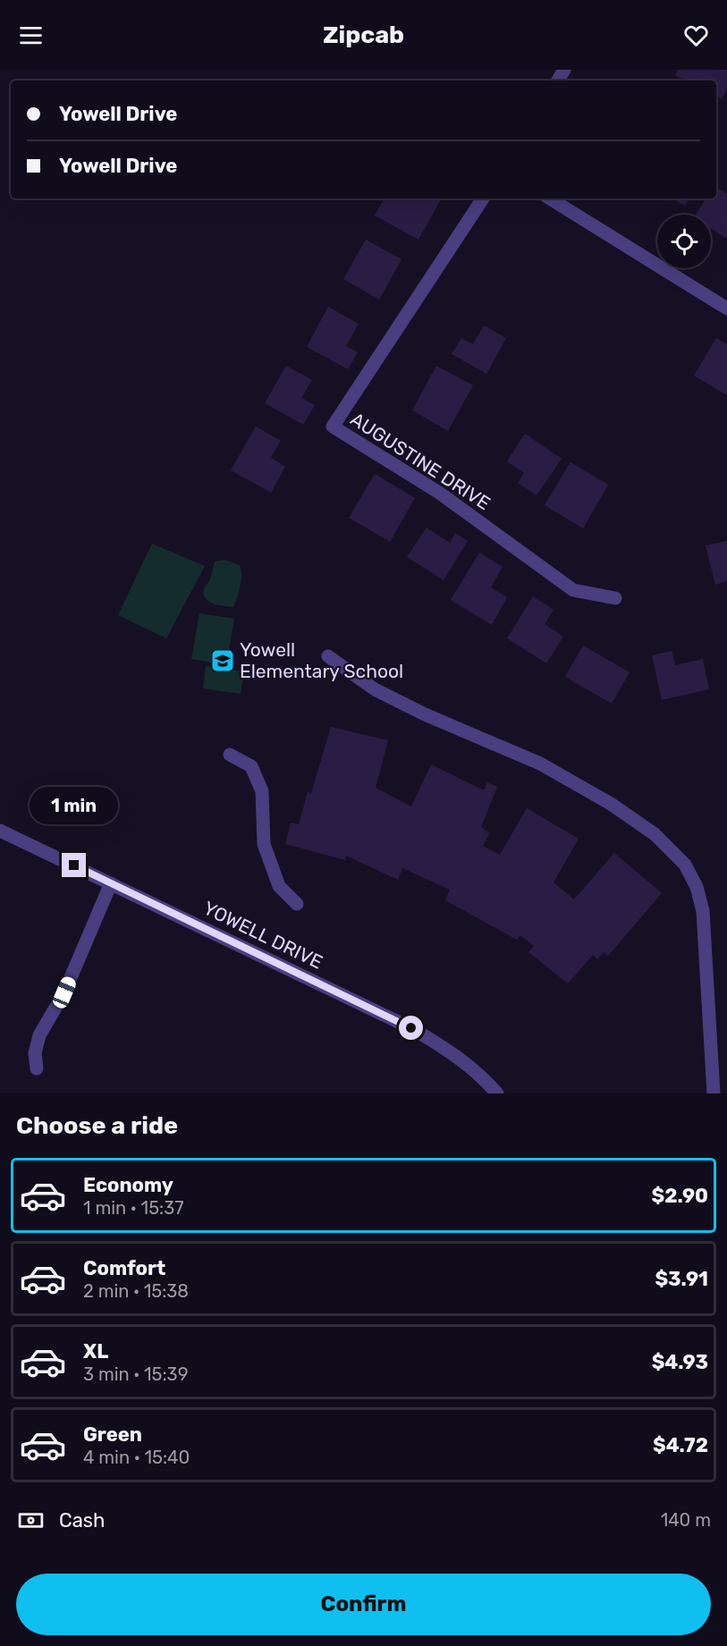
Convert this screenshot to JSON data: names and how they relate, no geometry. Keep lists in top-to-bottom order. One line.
{"streets":{"street":["AUGUSTINE DRIVE","YOWELL DRIVE"]},"places":{"school or university":["Yowell Elementary School"]},"page":{"header":"Zipcab","banner":["Yowell Drive","Yowell Drive"],"bubble":"1 min","heading":"Choose a ride","list":[{"name":"Economy","note":"1 min · 15:37","value":"$2.90"},{"name":"Comfort","note":"2 min · 15:38","value":"$3.91"},{"name":"XL","note":"3 min · 15:39","value":"$4.93"},{"name":"Green","note":"4 min · 15:40","value":"$4.72"}],"pay":["Cash","140 m"],"buttons":"Confirm"}}
